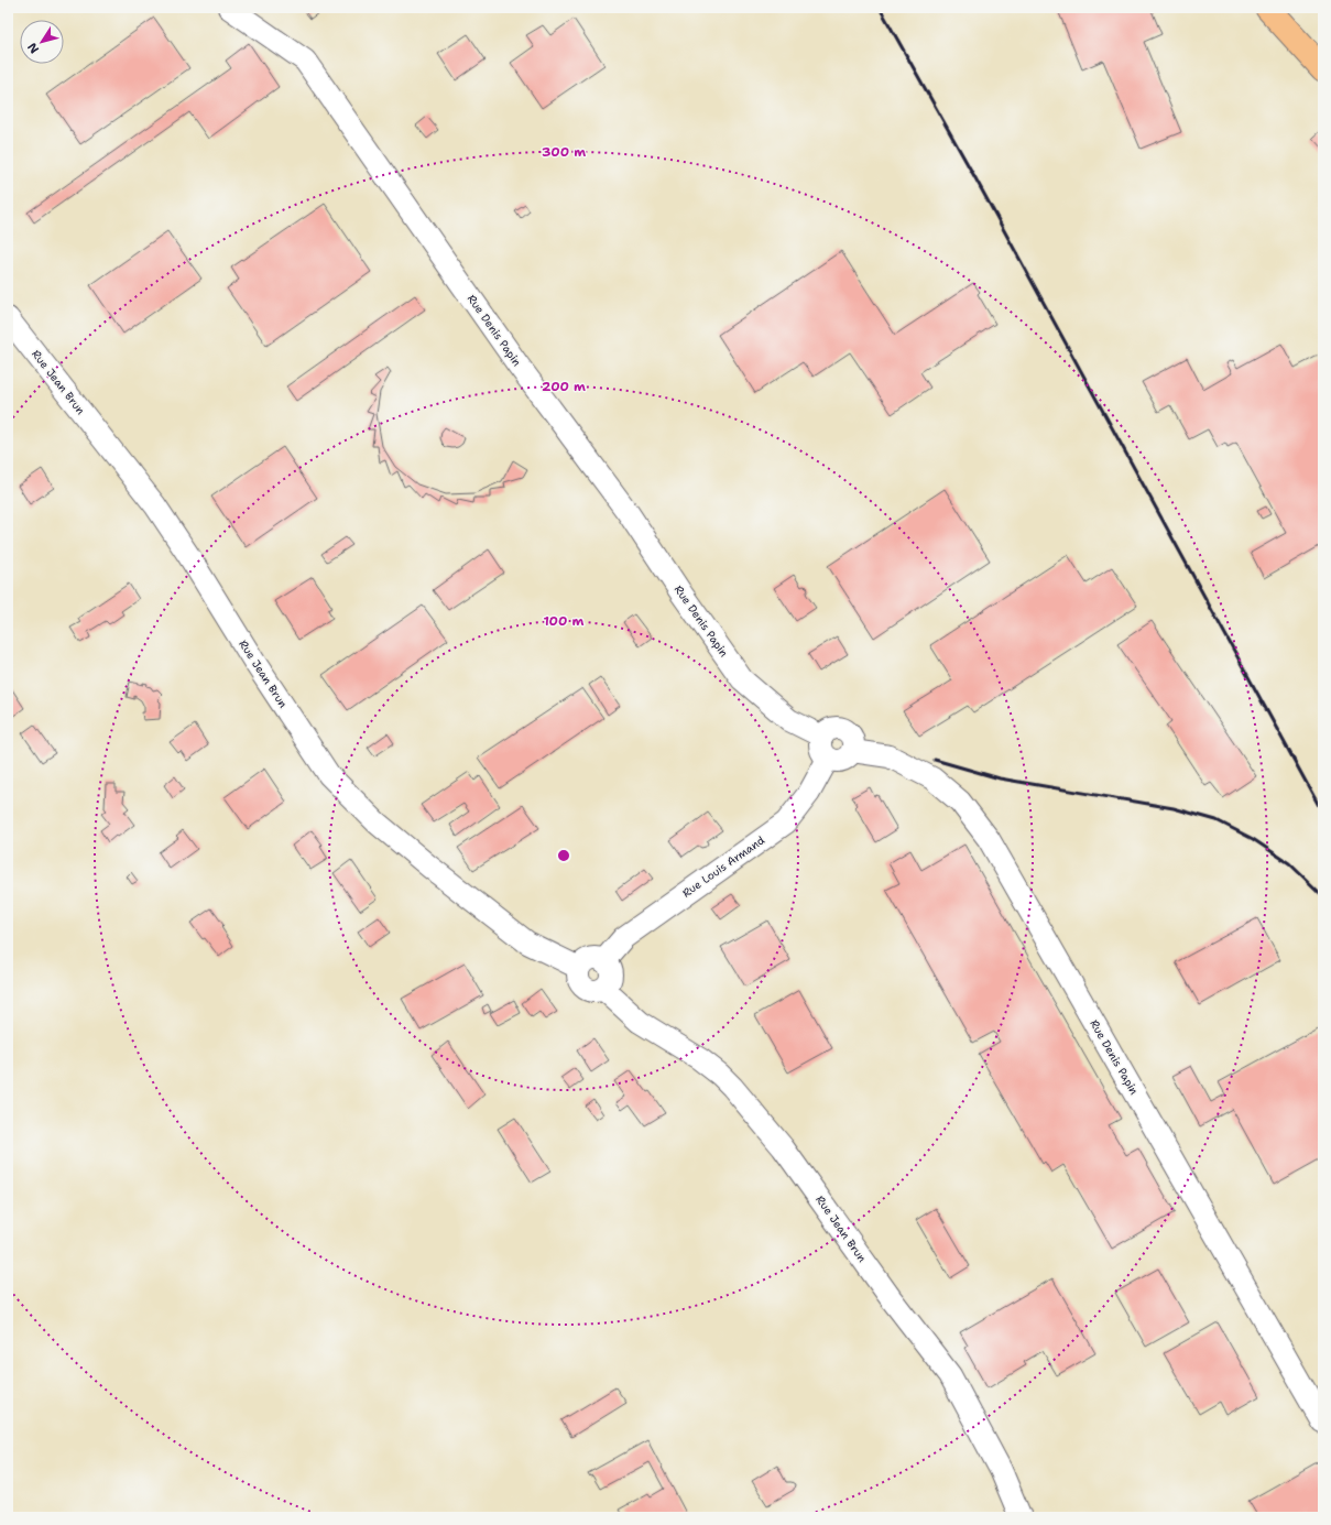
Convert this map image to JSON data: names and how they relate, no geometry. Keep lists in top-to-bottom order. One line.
{"streets":{"street":["Rue Denis Papin","Rue Jean Brun","Rue Louis Armand"]},"crossings":[["Rue Denis Papin","Rue Louis Armand"],["Rue Jean Brun","Rue Louis Armand"]],"north":"bottom left","rings":["300 m","200 m","100 m"]}
